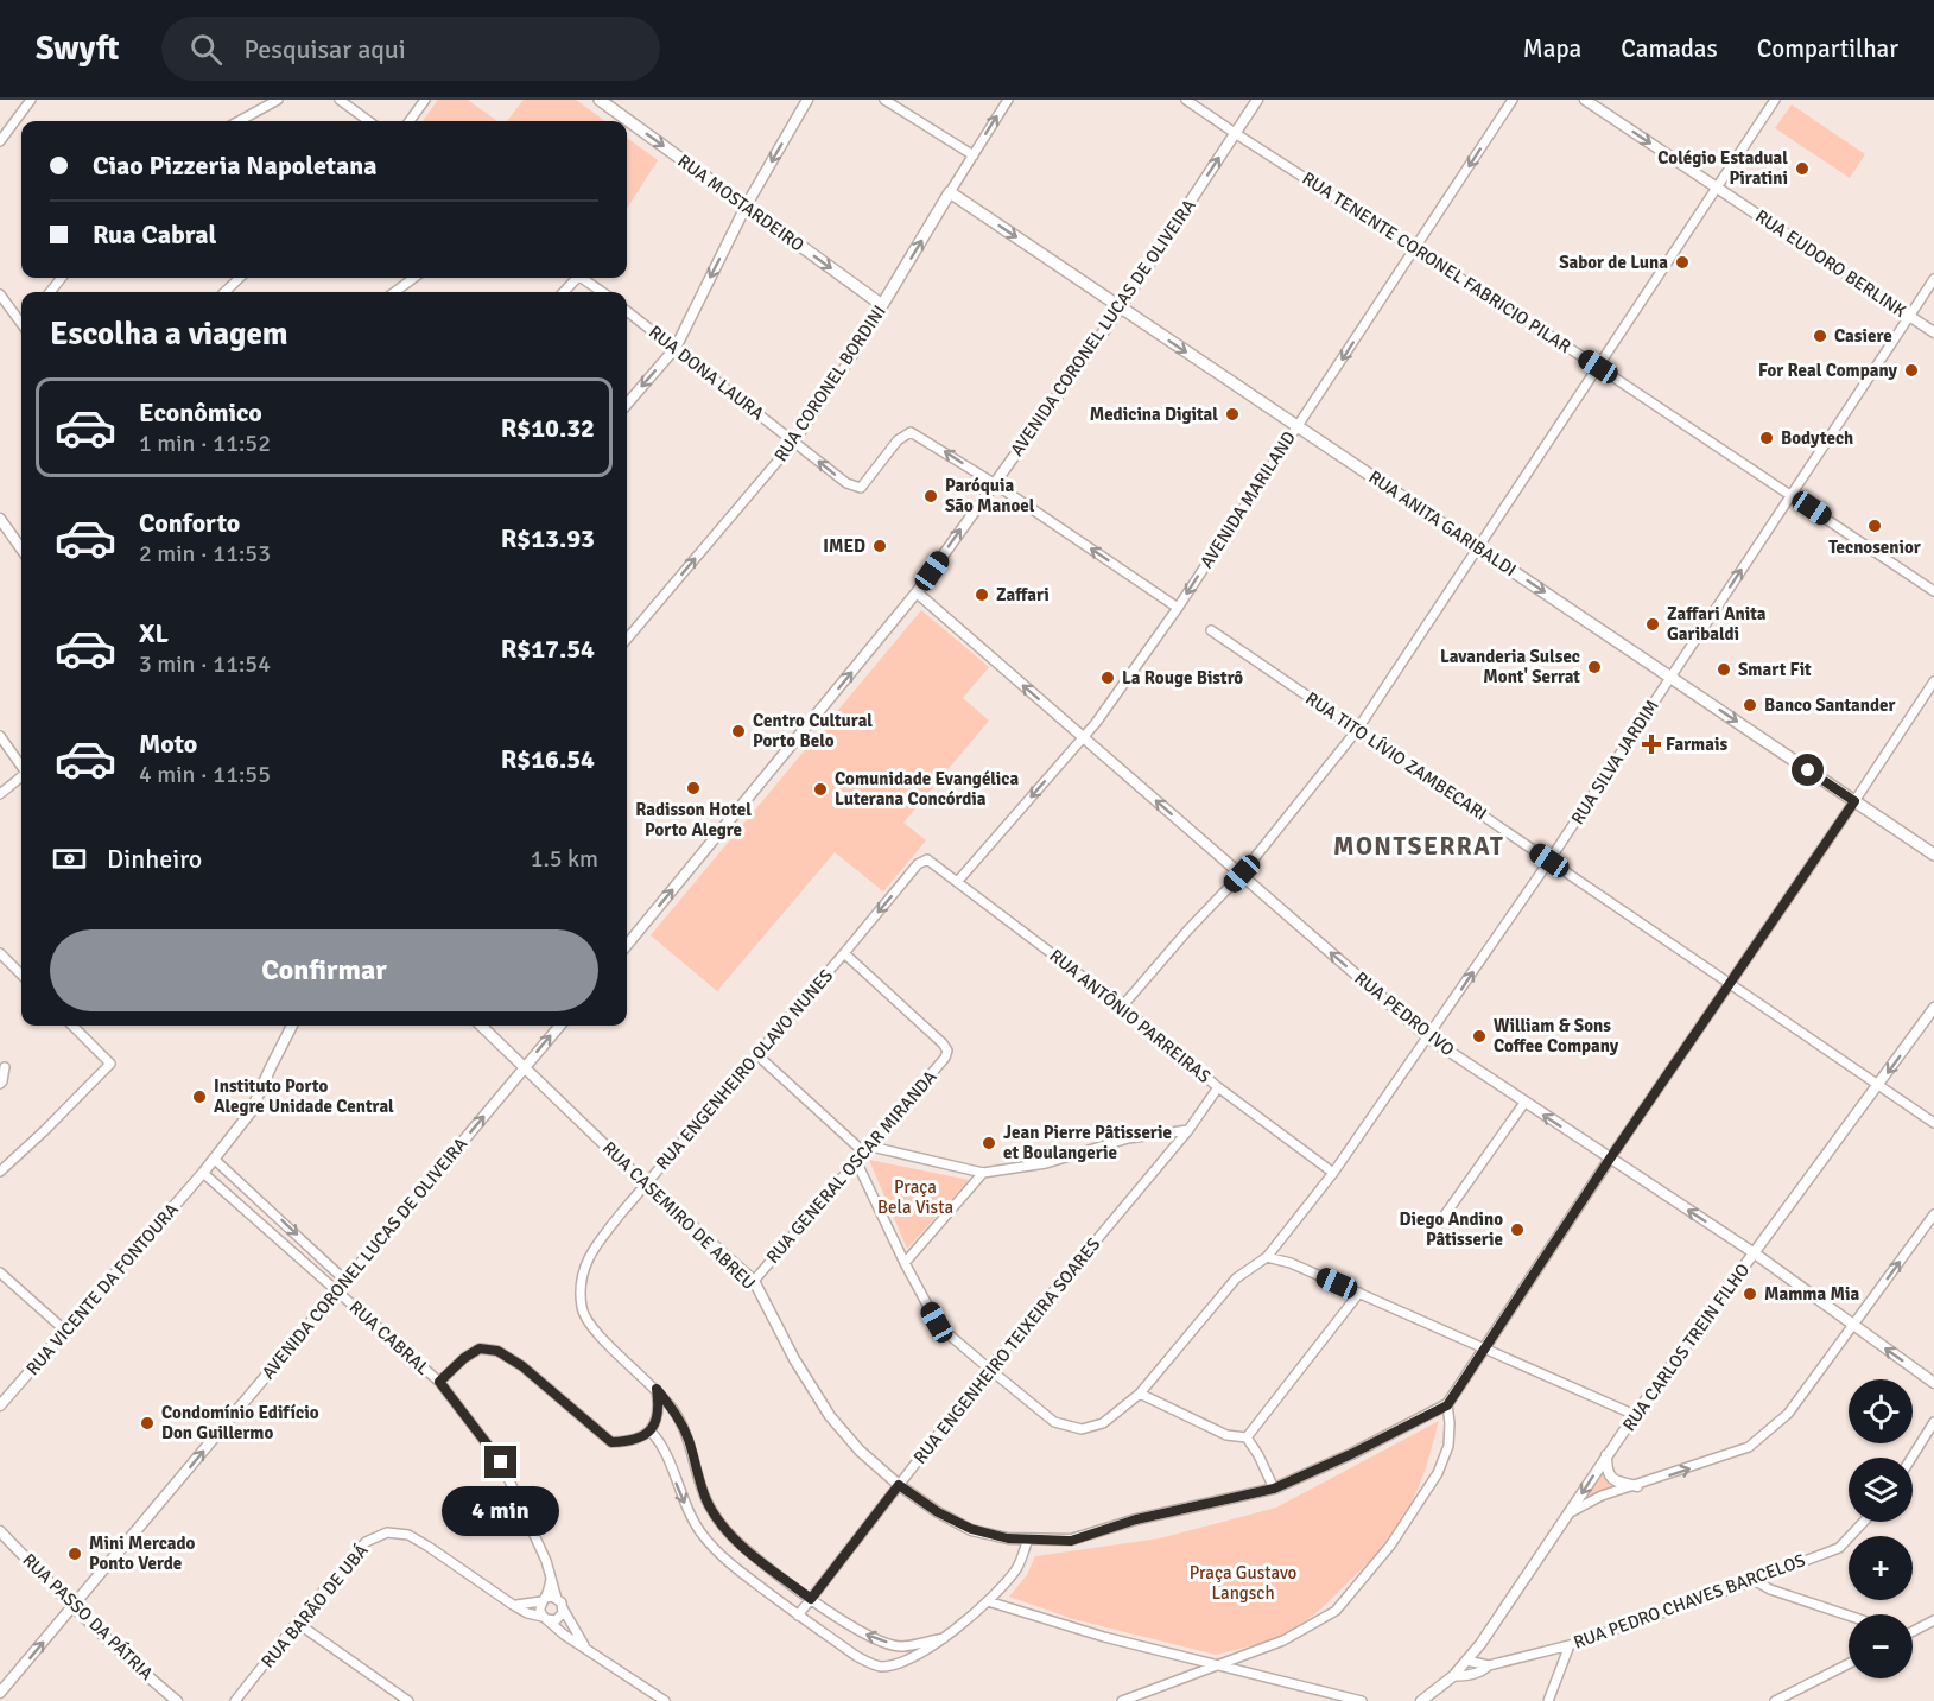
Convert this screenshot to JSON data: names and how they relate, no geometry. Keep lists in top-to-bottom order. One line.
{"streets":{"main road":["RUA MOSTARDEIRO","RUA CORONEL BORDINI","RUA ANITA GARIBALDI"],"street":["RUA TENENTE CORONEL FABRICIO PILAR","RUA EUDORO BERLINK","AVENIDA CORONEL LUCAS DE OLIVEIRA","RUA DONA LAURA","AVENIDA MARILAND","RUA TITO LÍVIO ZAMBECARI","RUA SILVA JARDIM","RUA PEDRO IVO","RUA ANTÔNIO PARREIRAS","RUA ENGENHEIRO OLAVO NUNES","RUA GENERAL OSCAR MIRANDA","RUA CASEMIRO DE ABREU","RUA VICENTE DA FONTOURA","RUA CABRAL","RUA CARLOS TREIN FILHO","RUA ENGENHEIRO TEIXEIRA SOARES","RUA PEDRO CHAVES BARCELOS","RUA BARÃO DE UBÁ","RUA PASSO DA PÁTRIA"]},"crossings":[["RUA MOSTARDEIRO","RUA CORONEL BORDINI"],["RUA TENENTE CORONEL FABRICIO PILAR","AVENIDA CORONEL LUCAS DE OLIVEIRA"],["RUA TENENTE CORONEL FABRICIO PILAR","AVENIDA MARILAND"],["RUA TENENTE CORONEL FABRICIO PILAR","RUA SILVA JARDIM"],["RUA EUDORO BERLINK","RUA SILVA JARDIM"],["AVENIDA CORONEL LUCAS DE OLIVEIRA","RUA DONA LAURA"],["AVENIDA CORONEL LUCAS DE OLIVEIRA","RUA ANITA GARIBALDI"],["AVENIDA CORONEL LUCAS DE OLIVEIRA","RUA PEDRO IVO"],["AVENIDA CORONEL LUCAS DE OLIVEIRA","RUA CASEMIRO DE ABREU"],["AVENIDA CORONEL LUCAS DE OLIVEIRA","RUA CABRAL"],["AVENIDA CORONEL LUCAS DE OLIVEIRA","RUA PASSO DA PÁTRIA"],["RUA DONA LAURA","RUA CORONEL BORDINI"],["RUA CORONEL BORDINI","RUA ANITA GARIBALDI"],["AVENIDA MARILAND","RUA ANITA GARIBALDI"],["AVENIDA MARILAND","RUA PEDRO IVO"],["AVENIDA MARILAND","RUA ANTÔNIO PARREIRAS"],["RUA ANITA GARIBALDI","RUA SILVA JARDIM"],["RUA TITO LÍVIO ZAMBECARI","RUA SILVA JARDIM"],["RUA TITO LÍVIO ZAMBECARI","RUA CARLOS TREIN FILHO"],["RUA SILVA JARDIM","RUA PEDRO IVO"],["RUA SILVA JARDIM","RUA ANTÔNIO PARREIRAS"],["RUA SILVA JARDIM","RUA GENERAL OSCAR MIRANDA"],["RUA SILVA JARDIM","RUA ENGENHEIRO TEIXEIRA SOARES"],["RUA PEDRO IVO","RUA CARLOS TREIN FILHO"],["RUA ANTÔNIO PARREIRAS","RUA ENGENHEIRO OLAVO NUNES"],["RUA ANTÔNIO PARREIRAS","RUA ENGENHEIRO TEIXEIRA SOARES"],["RUA ENGENHEIRO OLAVO NUNES","RUA GENERAL OSCAR MIRANDA"],["RUA ENGENHEIRO OLAVO NUNES","RUA CASEMIRO DE ABREU"],["RUA ENGENHEIRO OLAVO NUNES","RUA ENGENHEIRO TEIXEIRA SOARES"],["RUA GENERAL OSCAR MIRANDA","RUA CASEMIRO DE ABREU"],["RUA CASEMIRO DE ABREU","RUA ENGENHEIRO TEIXEIRA SOARES"],["RUA VICENTE DA FONTOURA","RUA CABRAL"],["RUA CABRAL","RUA BARÃO DE UBÁ"],["RUA CARLOS TREIN FILHO","RUA PEDRO CHAVES BARCELOS"]],"one_way":["RUA MOSTARDEIRO","RUA EUDORO BERLINK","AVENIDA CORONEL LUCAS DE OLIVEIRA","RUA CORONEL BORDINI","AVENIDA MARILAND","RUA ANITA GARIBALDI","RUA PEDRO IVO"],"districts":["MONTSERRAT"],"parks":["Praça Bela Vista","Praça Gustavo Langsch"],"places":{"other":["Colégio Estadual Piratini","Sabor de Luna","Casiere","For Real Company","Medicina Digital","Bodytech","Paróquia São Manoel","Tecnosenior","IMED","Zaffari","Zaffari Anita Garibaldi","Lavanderia Sulsec Mont' Serrat","Smart Fit","La Rouge Bistrô","Banco Santander","Centro Cultural Porto Belo","Radisson Hotel Porto Alegre","Comunidade Evangélica Luterana Concórdia","William & Sons Coffee Company","Instituto Porto Alegre Unidade Central","Jean Pierre Pâtisserie et Boulangerie","Diego Andino Pâtisserie","Mamma Mia","Condomínio Edifício Don Guillermo","Mini Mercado Ponto Verde"],"health":["Farmais"]},"page":{"header":"Swyft","search":"Pesquisar aqui","nav":["Mapa","Camadas","Compartilhar"],"banner":["Ciao Pizzeria Napoletana","Rua Cabral"],"heading":"Escolha a viagem","list":[{"name":"Econômico","note":"1 min · 11:52","value":"R$10.32"},{"name":"Conforto","note":"2 min · 11:53","value":"R$13.93"},{"name":"XL","note":"3 min · 11:54","value":"R$17.54"},{"name":"Moto","note":"4 min · 11:55","value":"R$16.54"}],"pay":["Dinheiro","1.5 km"],"buttons":"Confirmar","map_buttons":["+","−"],"bubble":"4 min"}}
